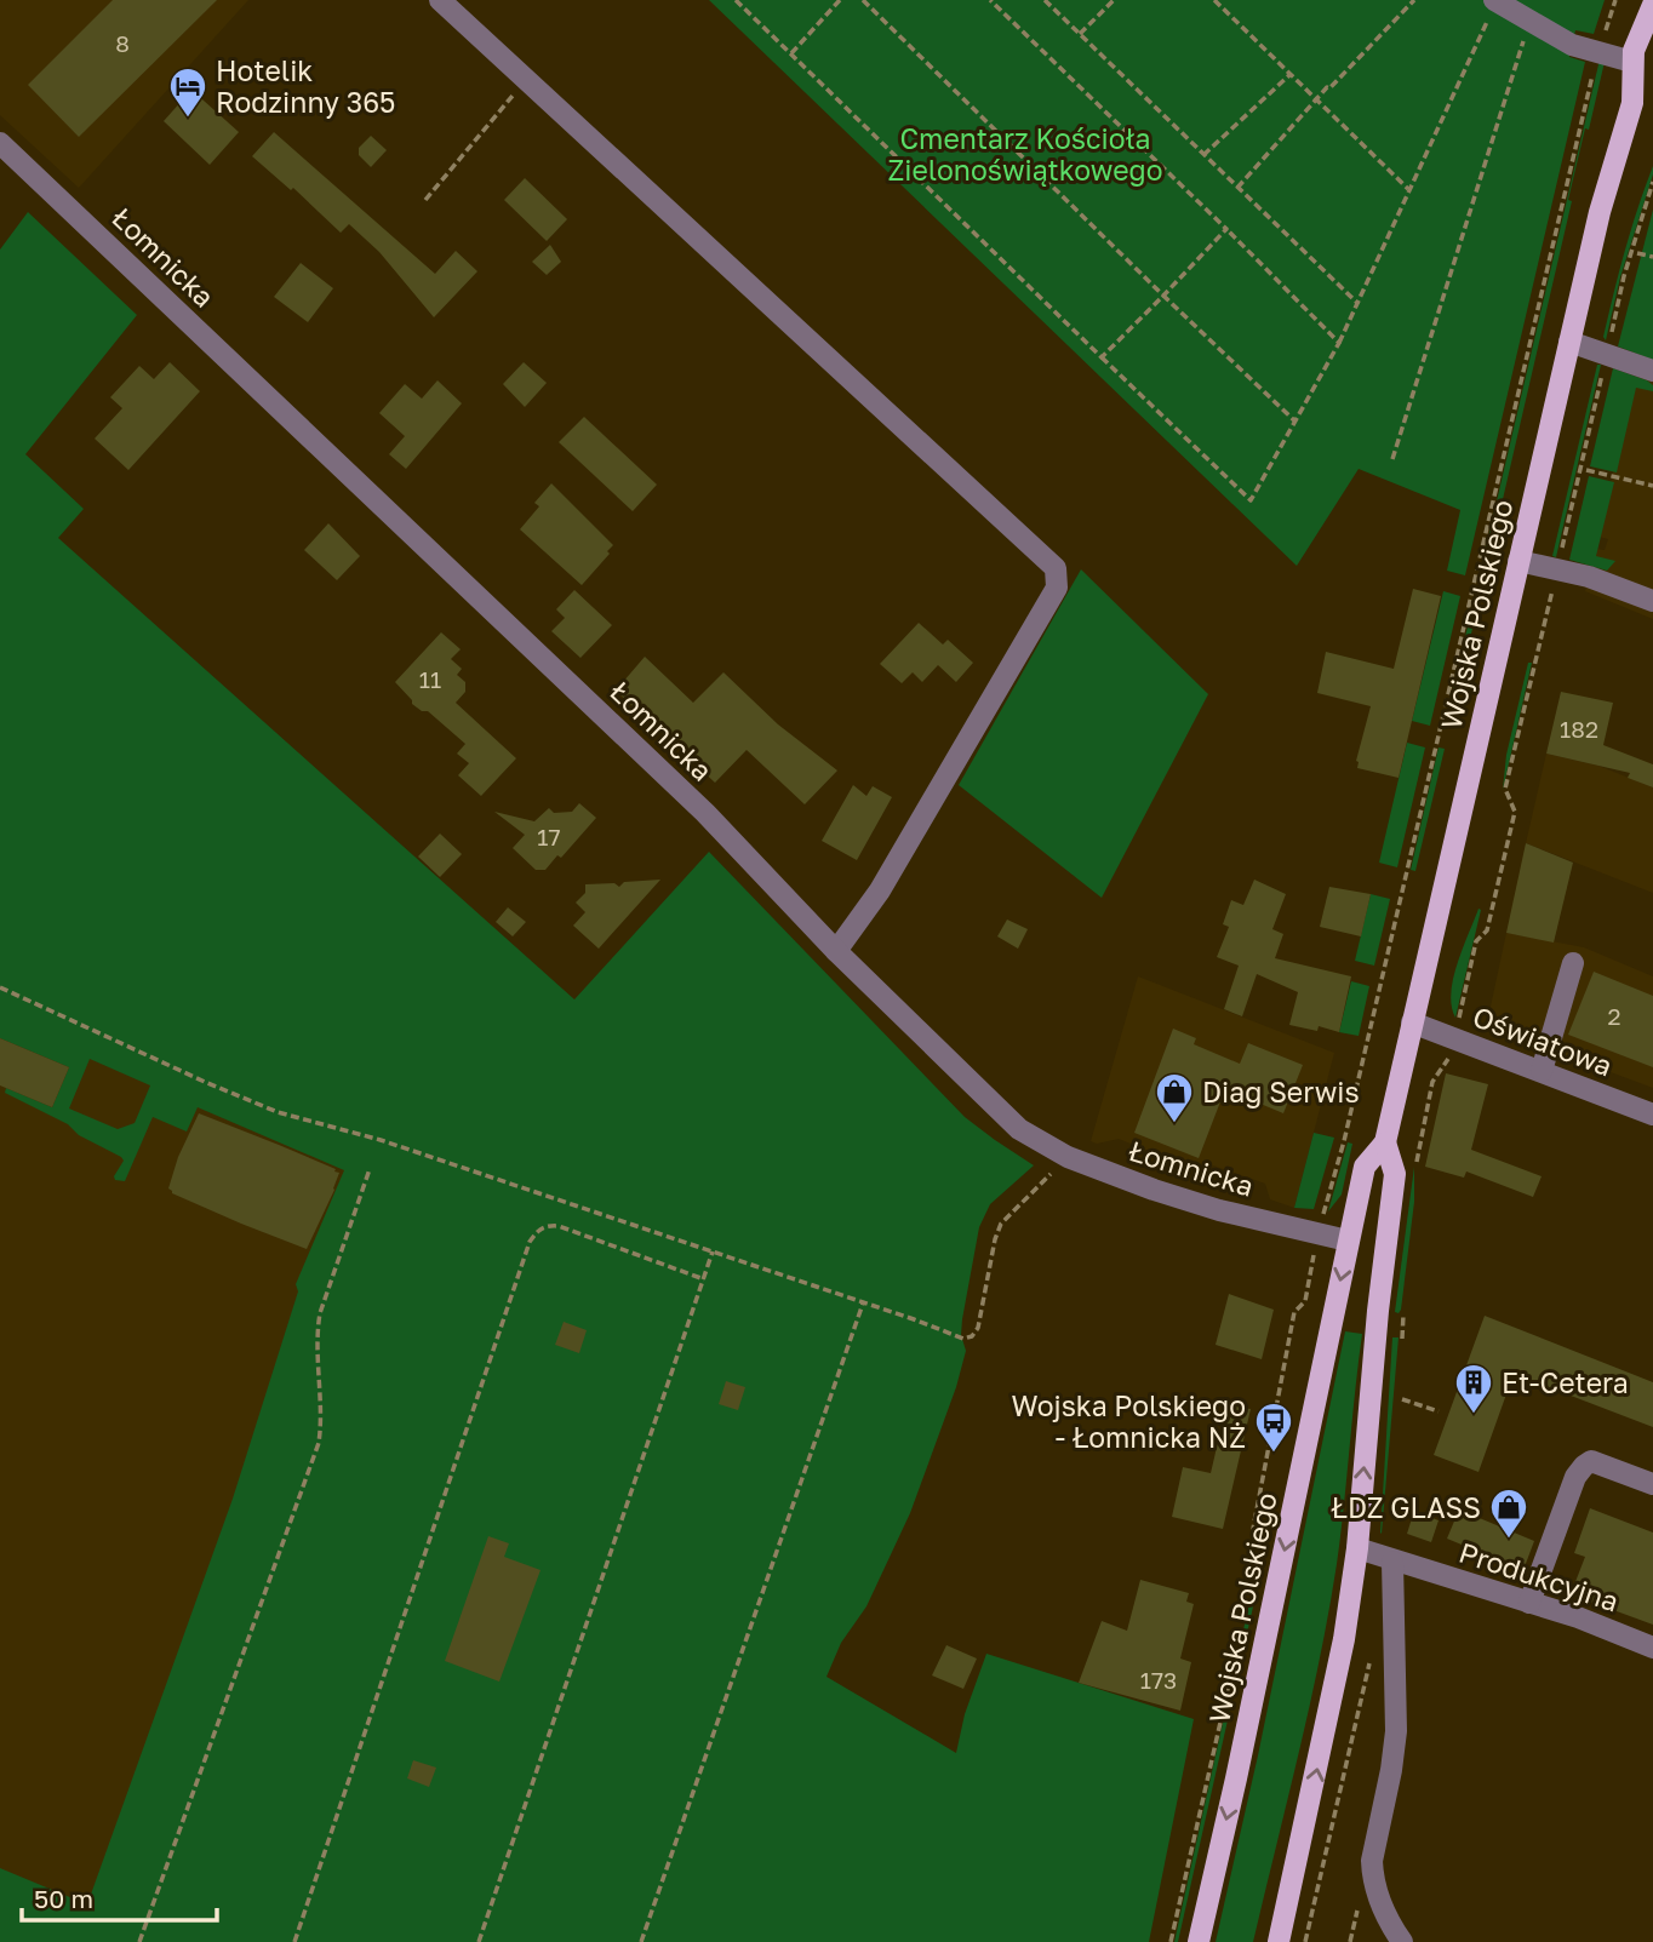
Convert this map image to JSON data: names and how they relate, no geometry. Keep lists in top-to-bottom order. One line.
{"streets":{"main road":["Wojska Polskiego"],"street":["Łomnicka","Oświatowa","Produkcyjna"]},"crossings":[["Łomnicka","Wojska Polskiego"],["Wojska Polskiego","Oświatowa"],["Wojska Polskiego","Produkcyjna"]],"parks":["Cmentarz Kościoła Zielonoświątkowego"],"places":{"hotel":["Hotelik Rodzinny 365"],"shop":["Diag Serwis","ŁDZ GLASS"],"building":["Et-Cetera"],"bus stop":["Wojska Polskiego - Łomnicka NŻ"]},"house_numbers":["8","11","182","17","2","173"],"scale_bar":"50 m"}
